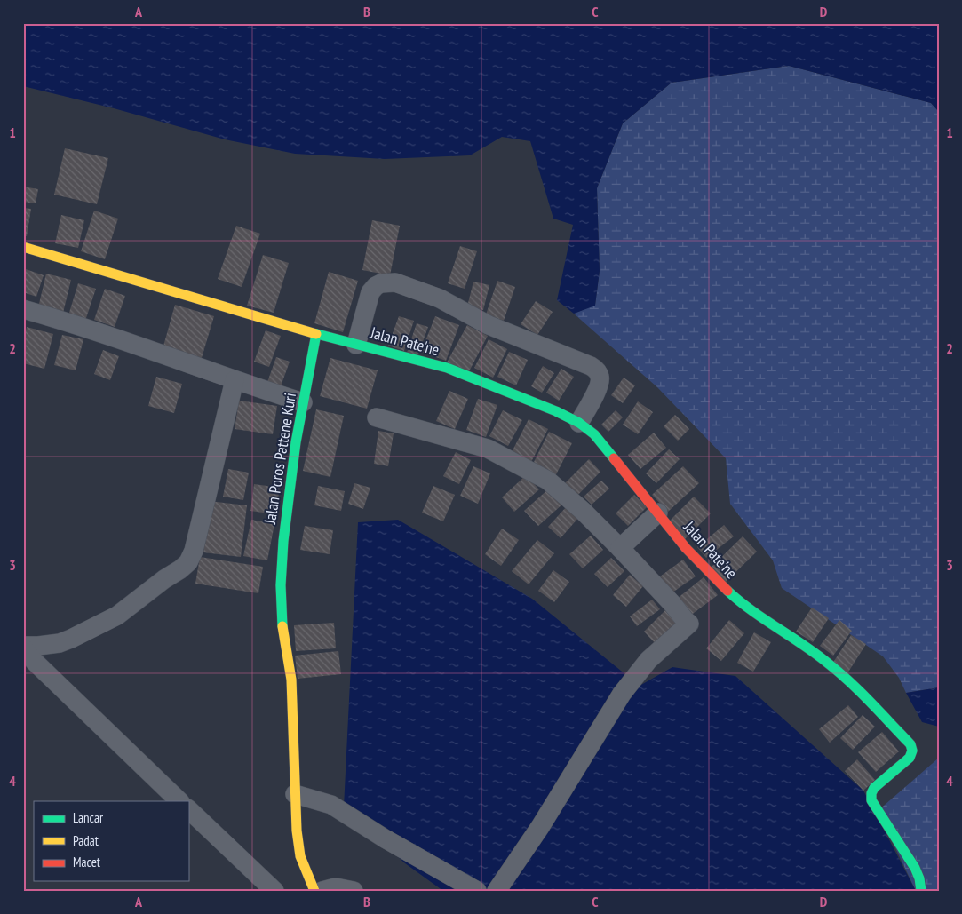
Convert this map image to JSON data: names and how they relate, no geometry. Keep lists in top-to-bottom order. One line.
{"streets":{"street":["Jalan Pate'ne","Jalan Poros Pattene Kuri"]},"crossings":[["Jalan Pate'ne","Jalan Poros Pattene Kuri"]],"legend":["Lancar","Padat","Macet"],"grid":{"columns":["A","B","C","D"],"rows":["1","2","3","4"]}}
